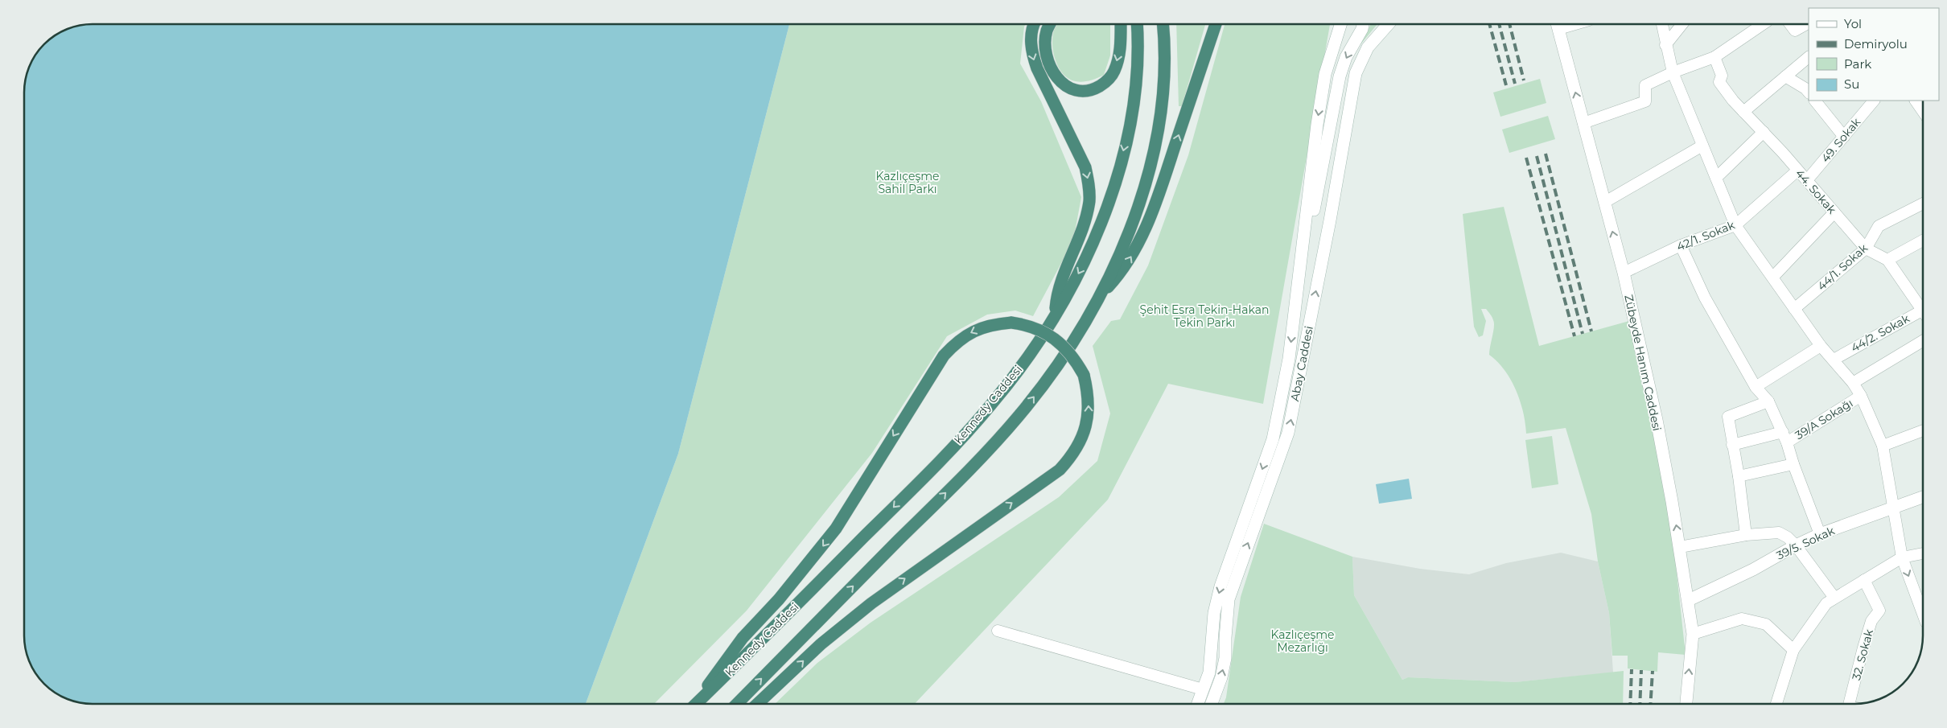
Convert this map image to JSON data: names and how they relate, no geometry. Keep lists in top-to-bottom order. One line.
{"streets":{"highway":["Kennedy Caddesi"],"main road":["Zübeyde Hanım Caddesi","Abay Caddesi","39/5. Sokak"],"street":["49. Sokak","44. Sokak","42/1. Sokak","44/1. Sokak","44/2. Sokak","39/A Sokağı","32. Sokak"]},"crossings":[["49. Sokak","44. Sokak"],["44. Sokak","42/1. Sokak"],["44. Sokak","44/1. Sokak"],["42/1. Sokak","Zübeyde Hanım Caddesi"],["Zübeyde Hanım Caddesi","39/5. Sokak"]],"one_way":["Zübeyde Hanım Caddesi"],"parks":["Kazlıçeşme Sahil Parkı","Şehit Esra Tekin-Hakan Tekin Parkı","Kazlıçeşme Mezarlığı"],"legend":["Yol","Demiryolu","Park","Su"]}
